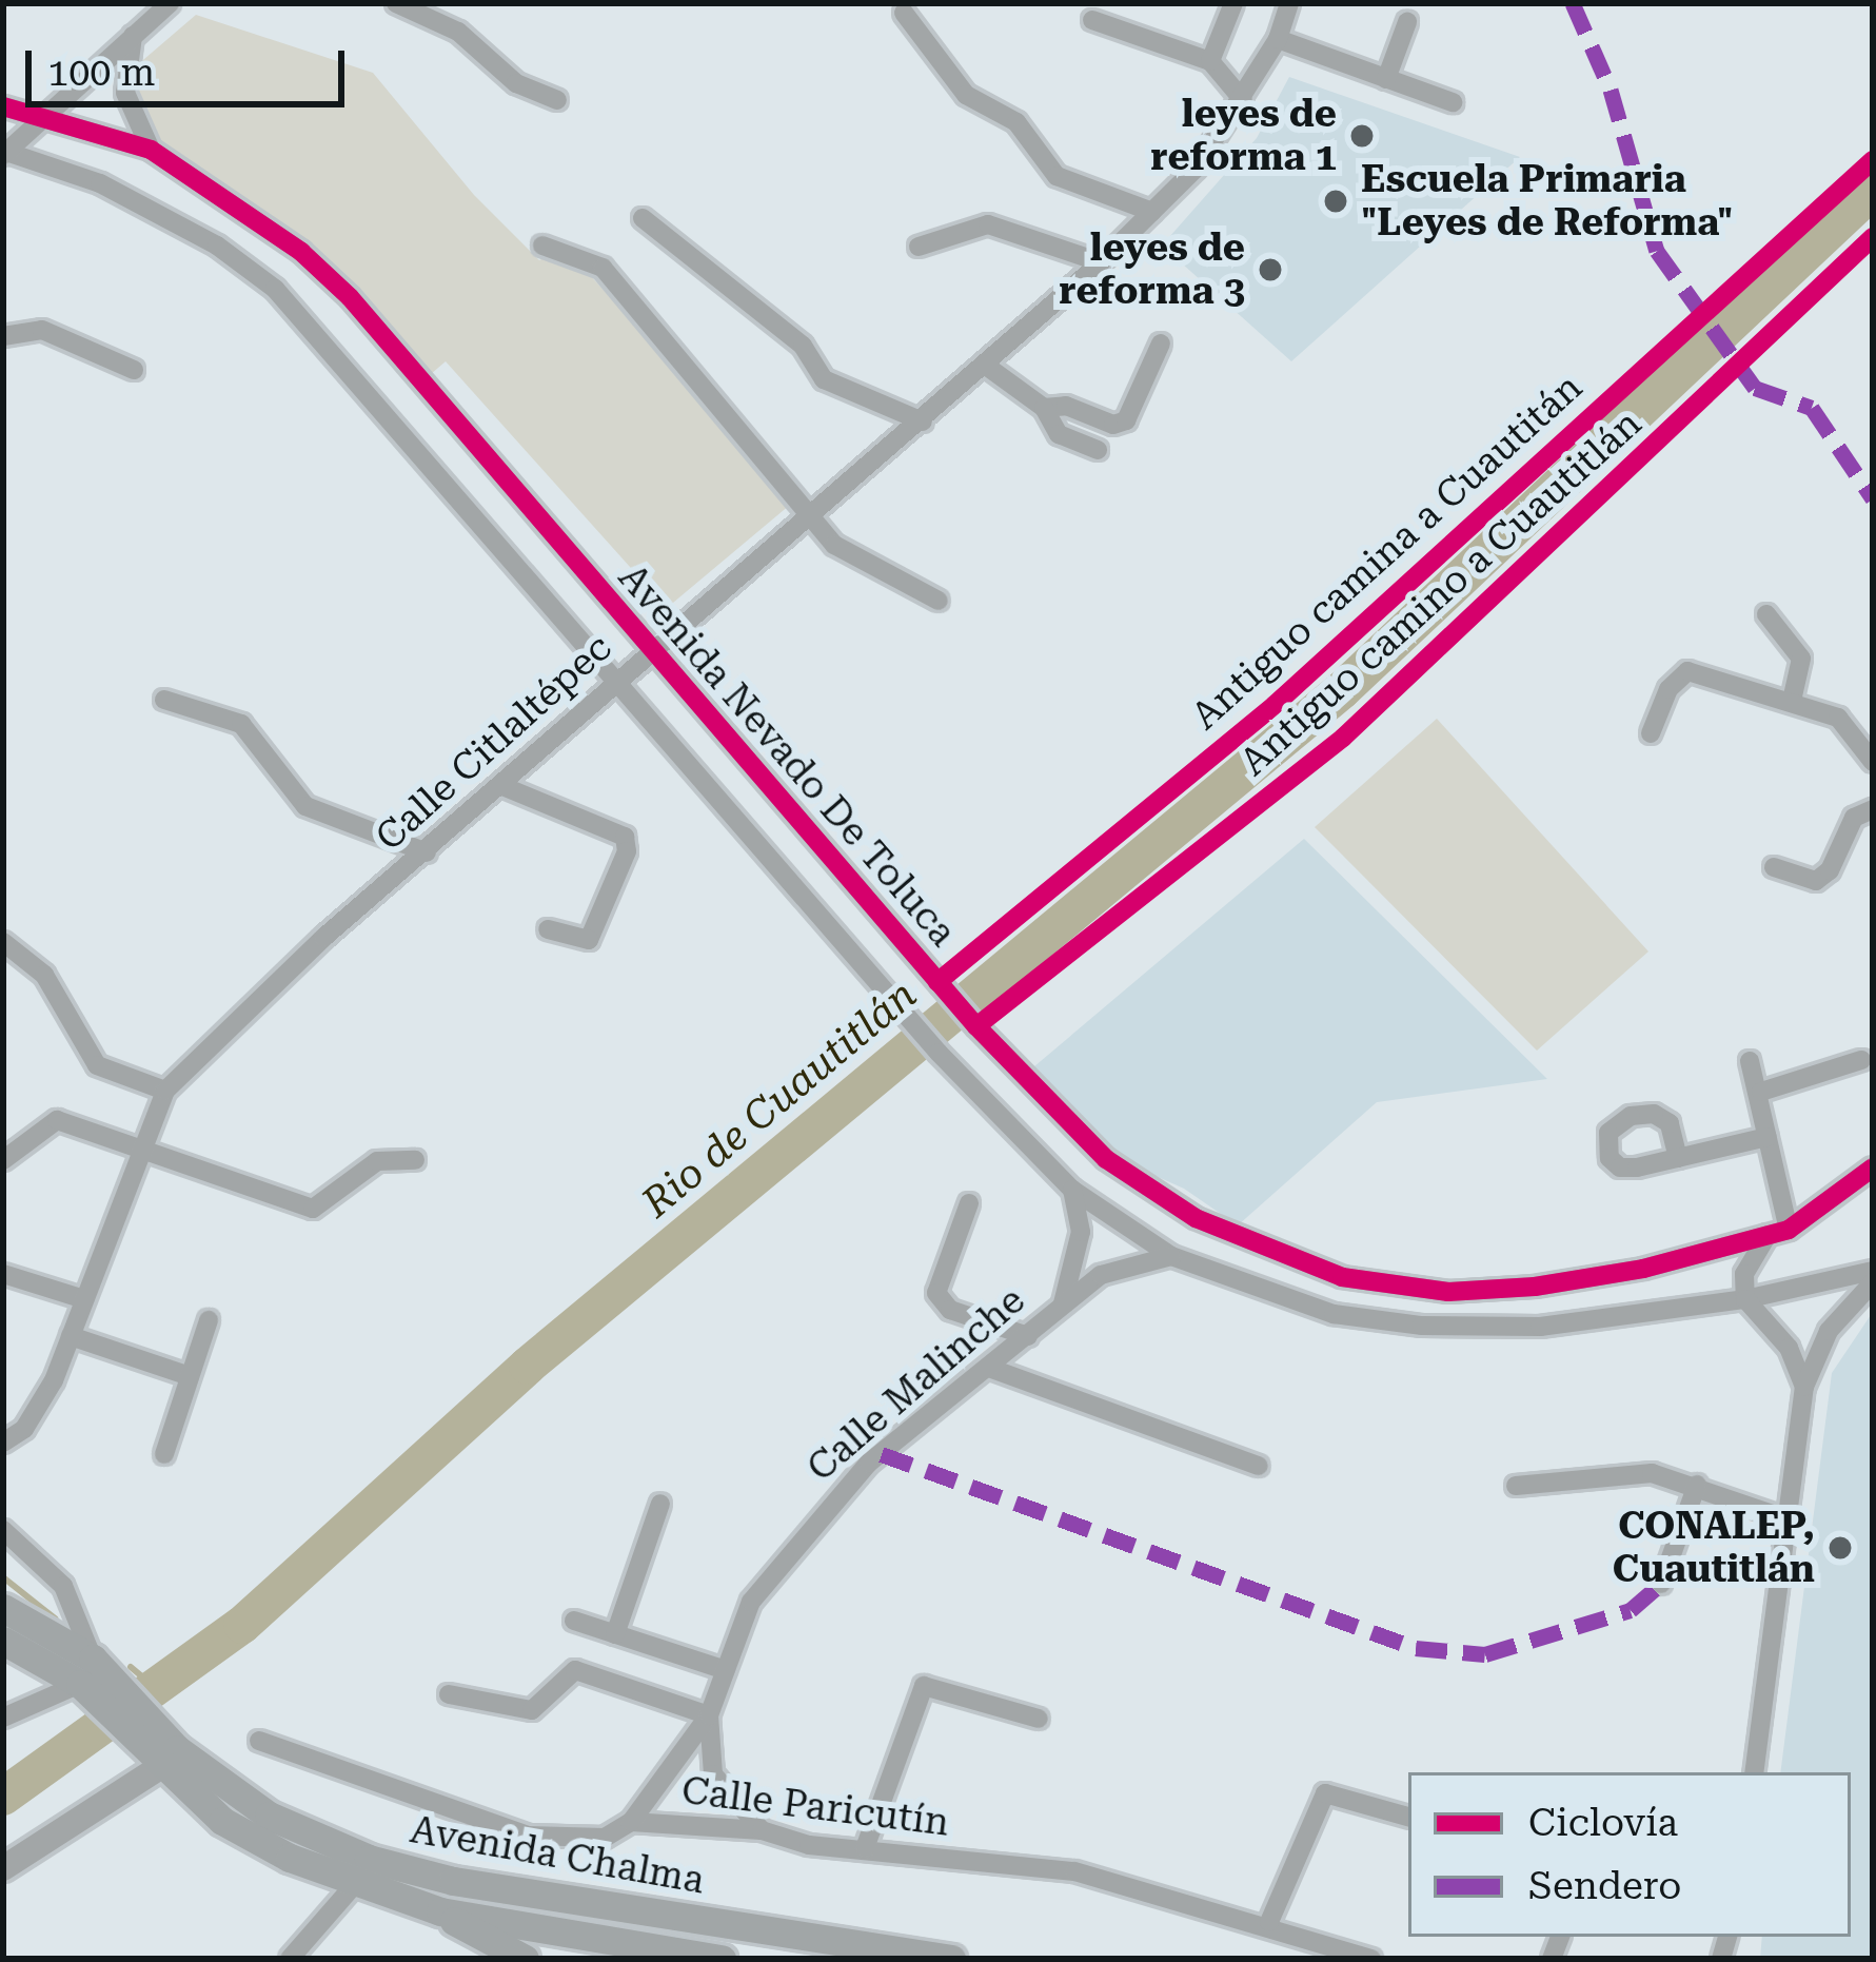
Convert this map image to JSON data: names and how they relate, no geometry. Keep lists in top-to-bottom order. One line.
{"streets":{"main road":["Avenida Chalma"],"street":["Calle Citlaltépec","Avenida Nevado De Toluca","Calle Malinche","Calle Paricutín"],"cycle path":["Antiguo camina a Cuautitán","Antiguo camino a Cuautitlán"]},"crossings":[["Calle Citlaltépec","Avenida Nevado De Toluca"],["Avenida Nevado De Toluca","Calle Malinche"],["Calle Malinche","Calle Paricutín"]],"water":["Rio de Cuautitlán"],"places":["leyes de reforma 1","Escuela Primaria \"Leyes de Reforma\"","leyes de reforma 3","CONALEP, Cuautitlán"],"legend":["Ciclovía","Sendero"],"scale_bar":"100 m"}
